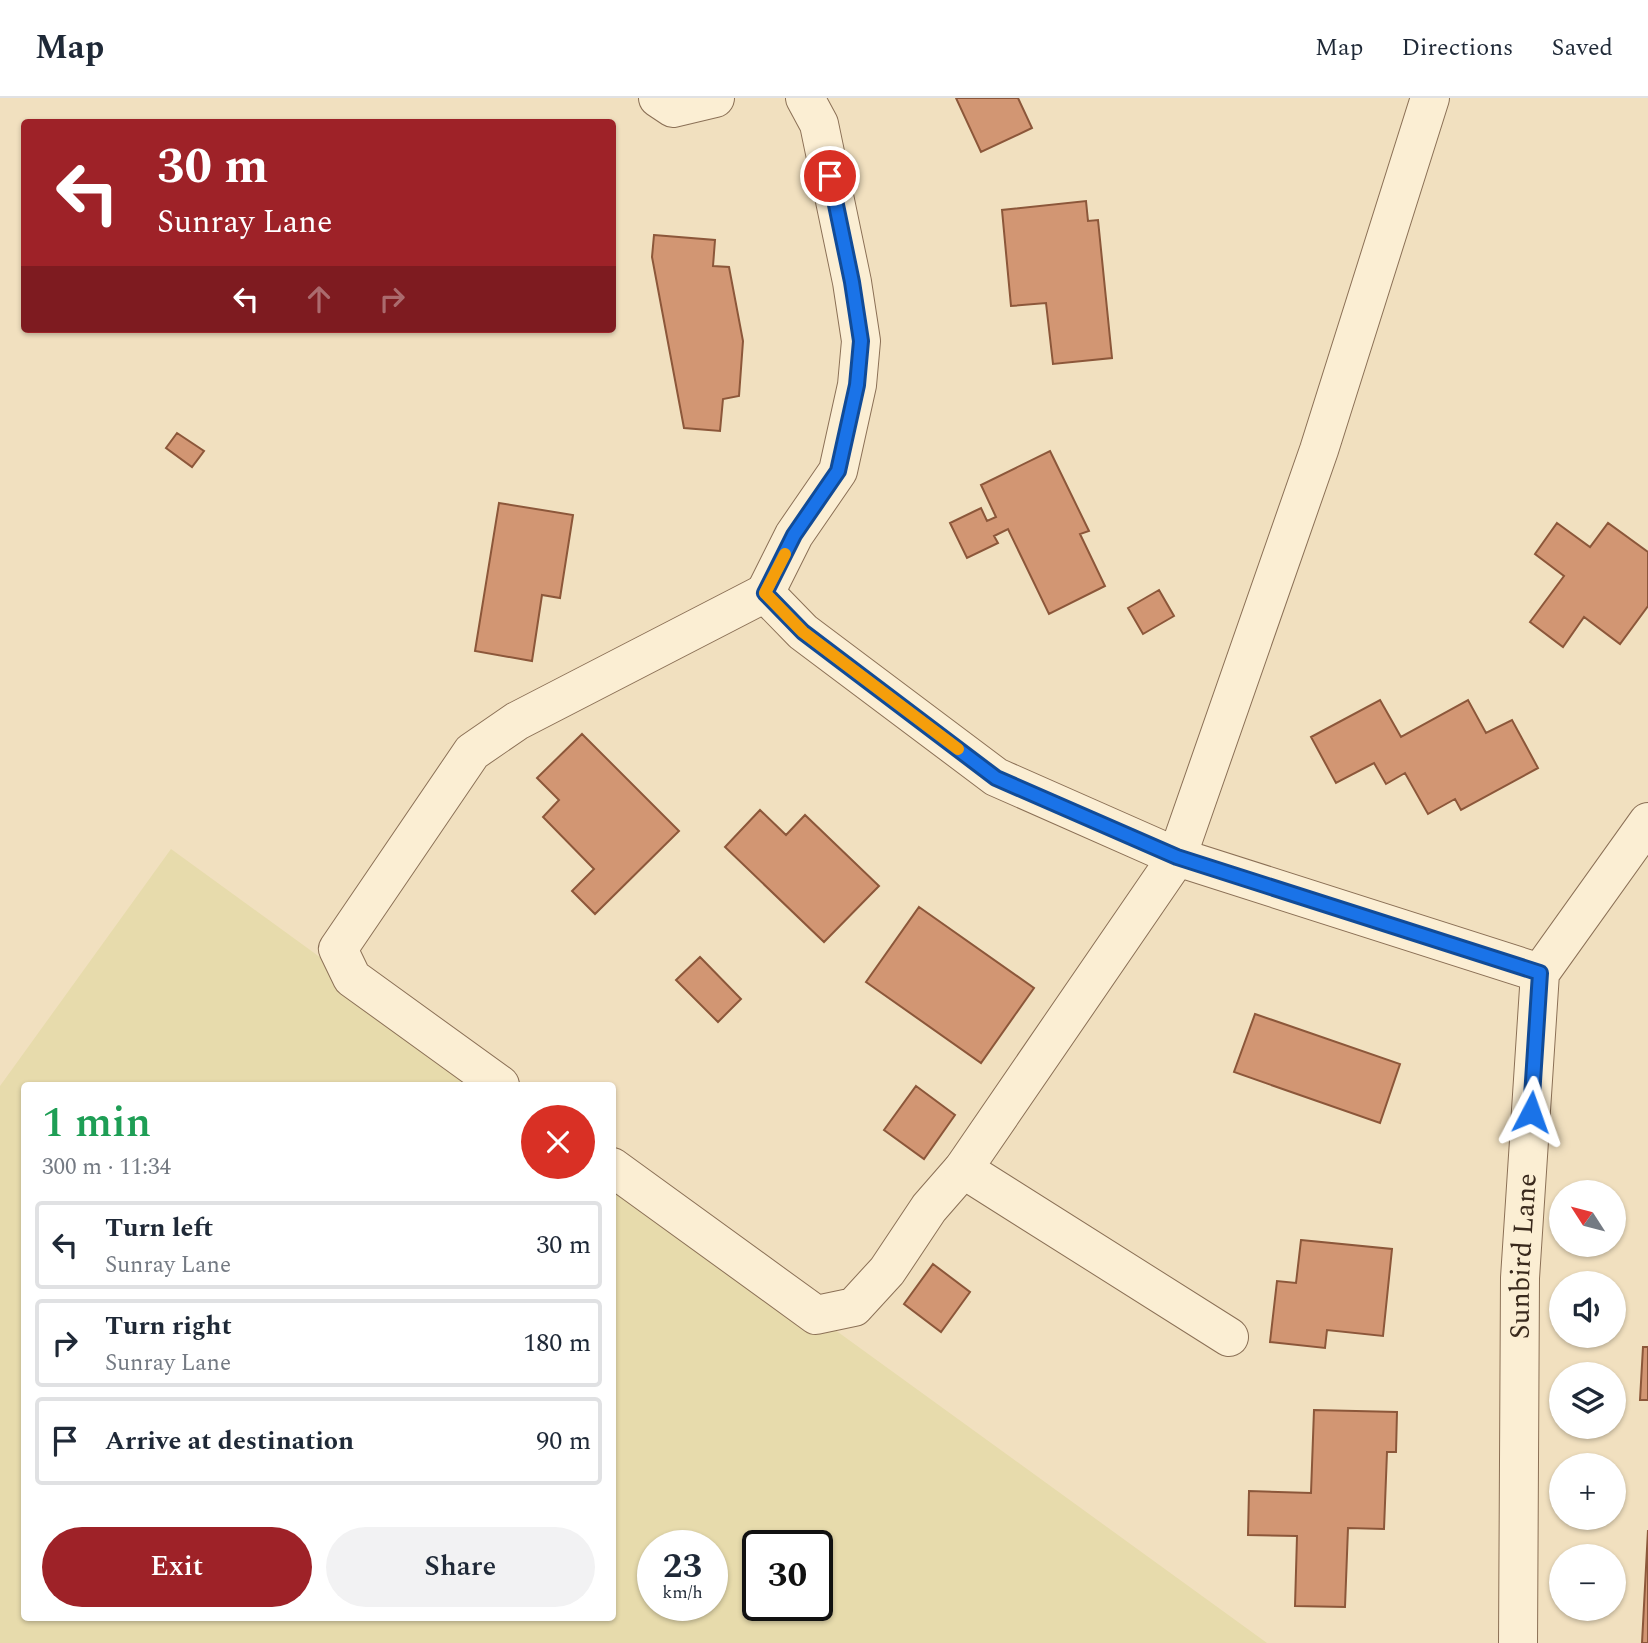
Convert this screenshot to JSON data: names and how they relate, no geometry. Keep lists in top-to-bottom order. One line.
{"streets":{"street":["Sunbird Lane"]},"north":"top left","page":{"header":"Map","nav":["Map","Directions","Saved"],"turn":["30 m","Sunray Lane"],"heading":["1 min","300 m · 11:34"],"map_buttons":["+","−"],"list":[{"name":"Turn left","note":"Sunray Lane","value":"30 m"},{"name":"Turn right","note":"Sunray Lane","value":"180 m"},{"name":"Arrive at destination","value":"90 m"}],"buttons":["Exit","Share"],"speed":"23 km/h","limit":"30"}}
